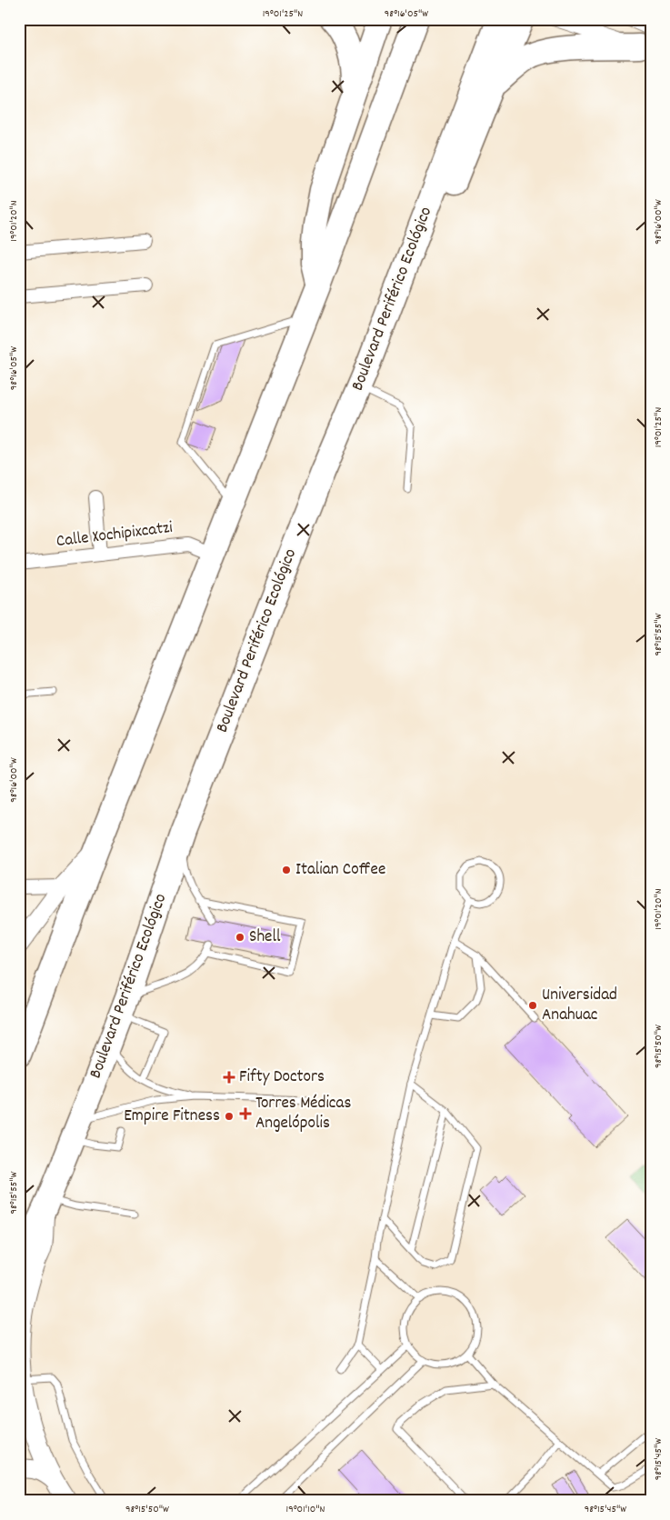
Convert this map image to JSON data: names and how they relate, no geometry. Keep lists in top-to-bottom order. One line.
{"streets":{"highway":["Boulevard Periférico Ecológico"],"street":["Calle Xochipixcatzi"]},"places":{"other":["Italian Coffee","Shell","Universidad Anahuac","Empire Fitness"],"health":["Fifty Doctors","Torres Médicas Angelópolis"]},"coordinates":["19°01'25\"N","98°16'05\"W","19°01'20\"N","98°16'00\"W","98°15'55\"W","98°15'50\"W","98°15'45\"W","19°01'10\"N"]}
